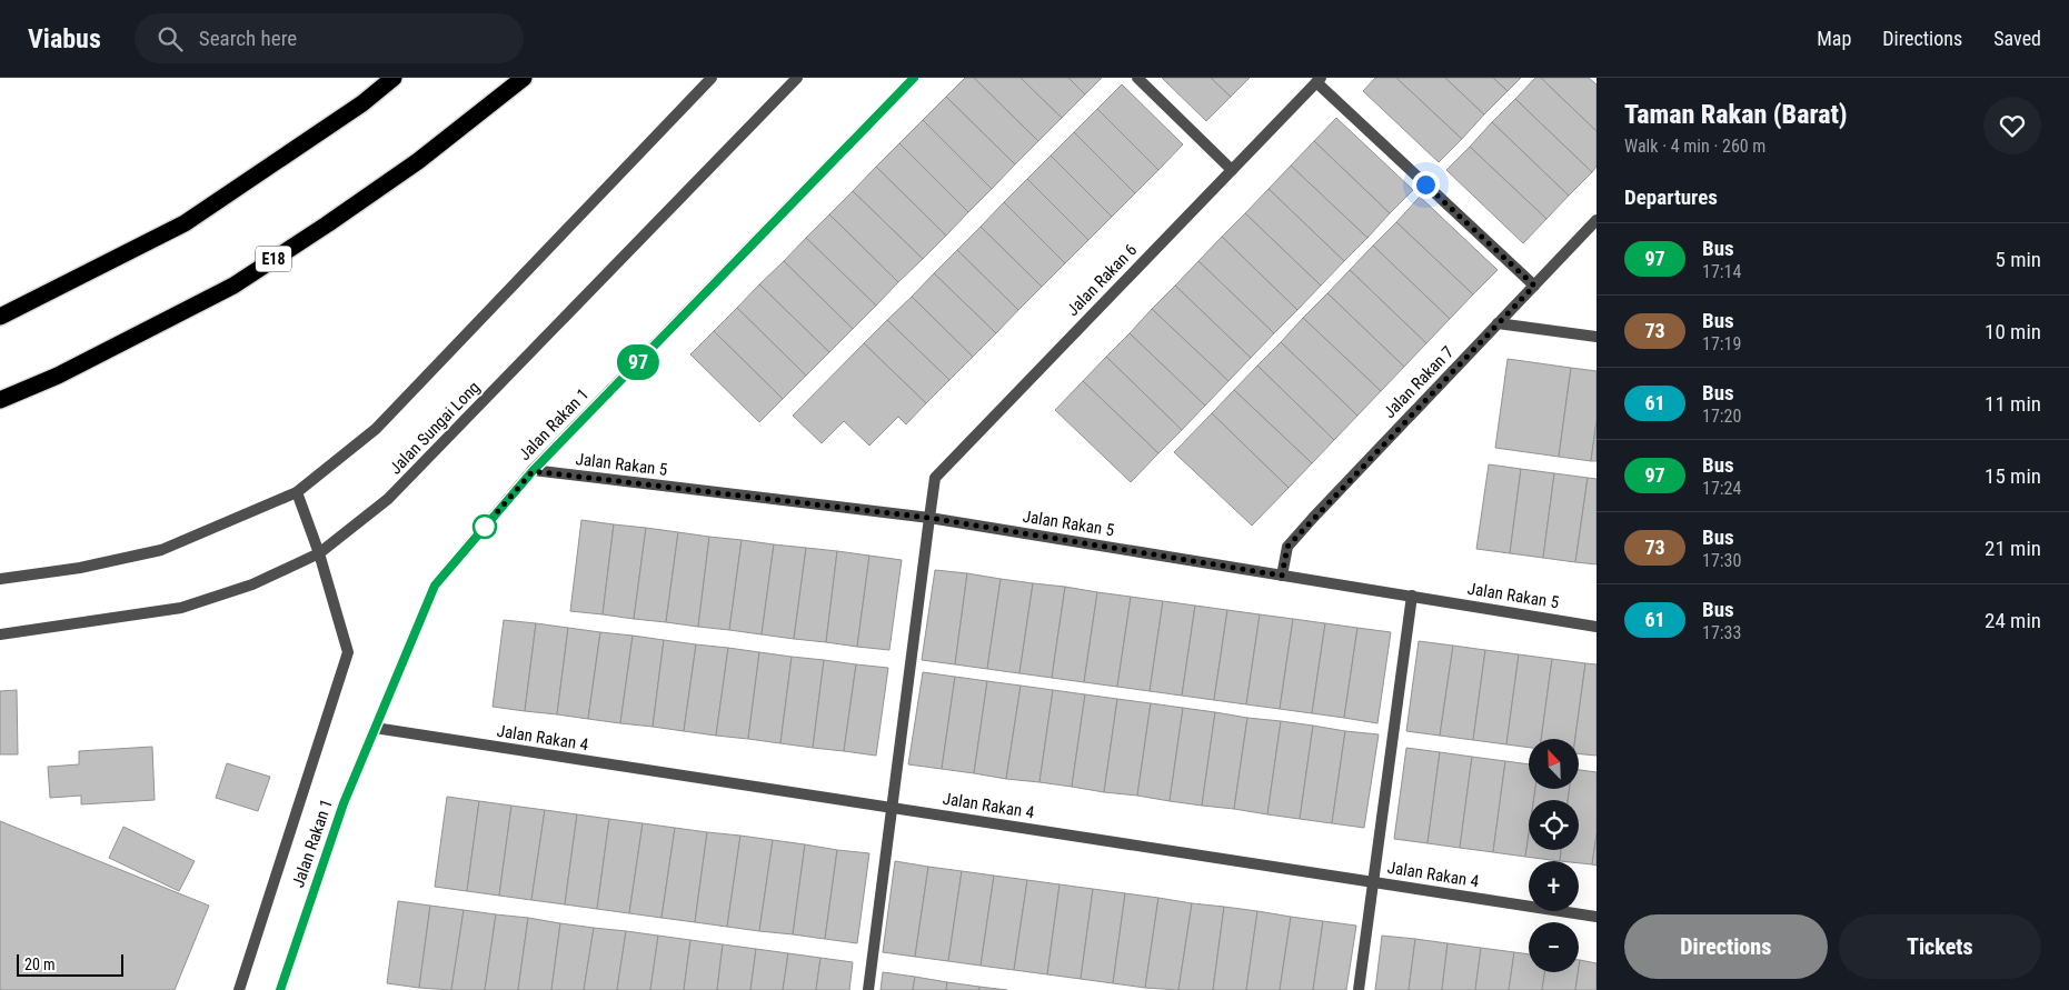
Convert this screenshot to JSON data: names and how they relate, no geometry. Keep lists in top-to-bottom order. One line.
{"streets":{"highway":["E18"],"street":["Jalan Rakan 6","Jalan Rakan 7","Jalan Rakan 1","Jalan Sungai Long","Jalan Rakan 5","Jalan Rakan 4"]},"crossings":[["Jalan Rakan 6","Jalan Rakan 5"],["Jalan Rakan 6","Jalan Rakan 4"],["Jalan Rakan 7","Jalan Rakan 5"],["Jalan Rakan 1","Jalan Rakan 5"],["Jalan Rakan 1","Jalan Rakan 4"]],"lines":["bus line 97"],"scale_bar":"20 m","north":"top left","page":{"header":"Viabus","search":"Search here","nav":["Map","Directions","Saved"],"on_map":"97","heading":[["Taman Rakan (Barat)","Walk · 4 min · 260 m"],"Departures"],"list":[{"mark":"97","name":"Bus","note":"17:14","value":"5 min"},{"mark":"73","name":"Bus","note":"17:19","value":"10 min"},{"mark":"61","name":"Bus","note":"17:20","value":"11 min"},{"mark":"97","name":"Bus","note":"17:24","value":"15 min"},{"mark":"73","name":"Bus","note":"17:30","value":"21 min"},{"mark":"61","name":"Bus","note":"17:33","value":"24 min"}],"map_buttons":["+","−"],"buttons":["Directions","Tickets"],"scale":"20 m"}}
